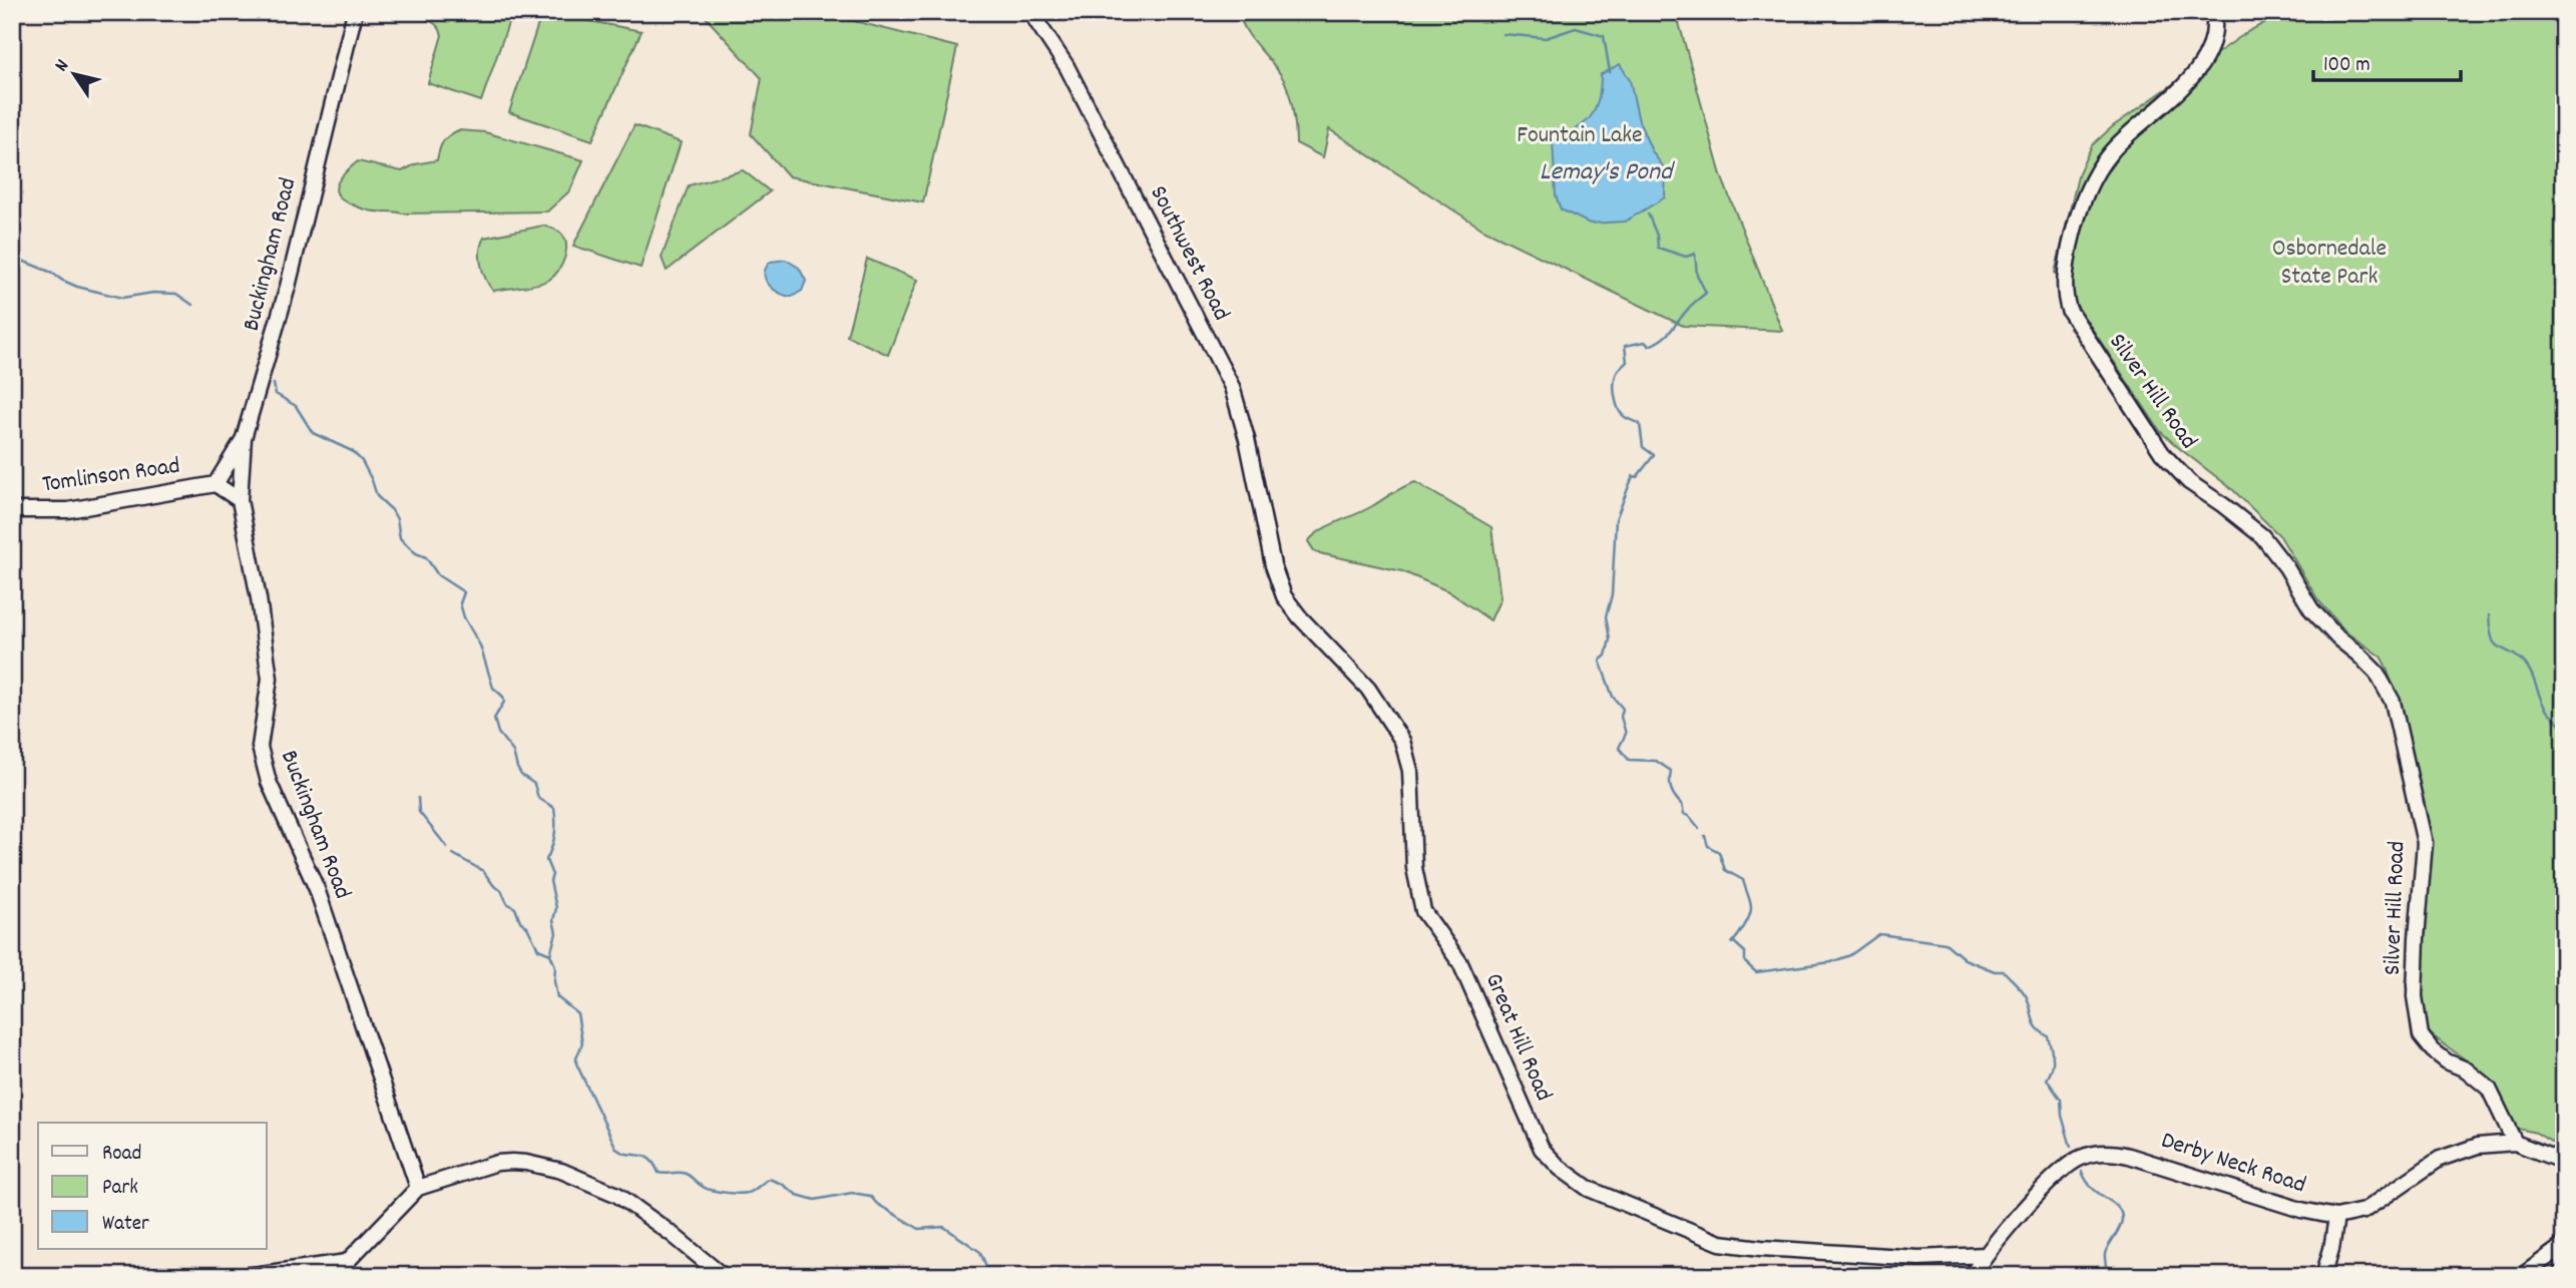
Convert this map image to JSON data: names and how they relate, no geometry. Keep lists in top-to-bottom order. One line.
{"streets":{"street":["Southwest Road","Buckingham Road","Silver Hill Road","Tomlinson Road","Great Hill Road","Derby Neck Road"]},"crossings":[["Southwest Road","Great Hill Road"],["Buckingham Road","Tomlinson Road"],["Silver Hill Road","Derby Neck Road"],["Great Hill Road","Derby Neck Road"]],"water":["Lemay's Pond"],"parks":["Fountain Lake","Osbornedale State Park"],"legend":["Road","Park","Water"],"scale_bar":"100 m","north":"top left"}
